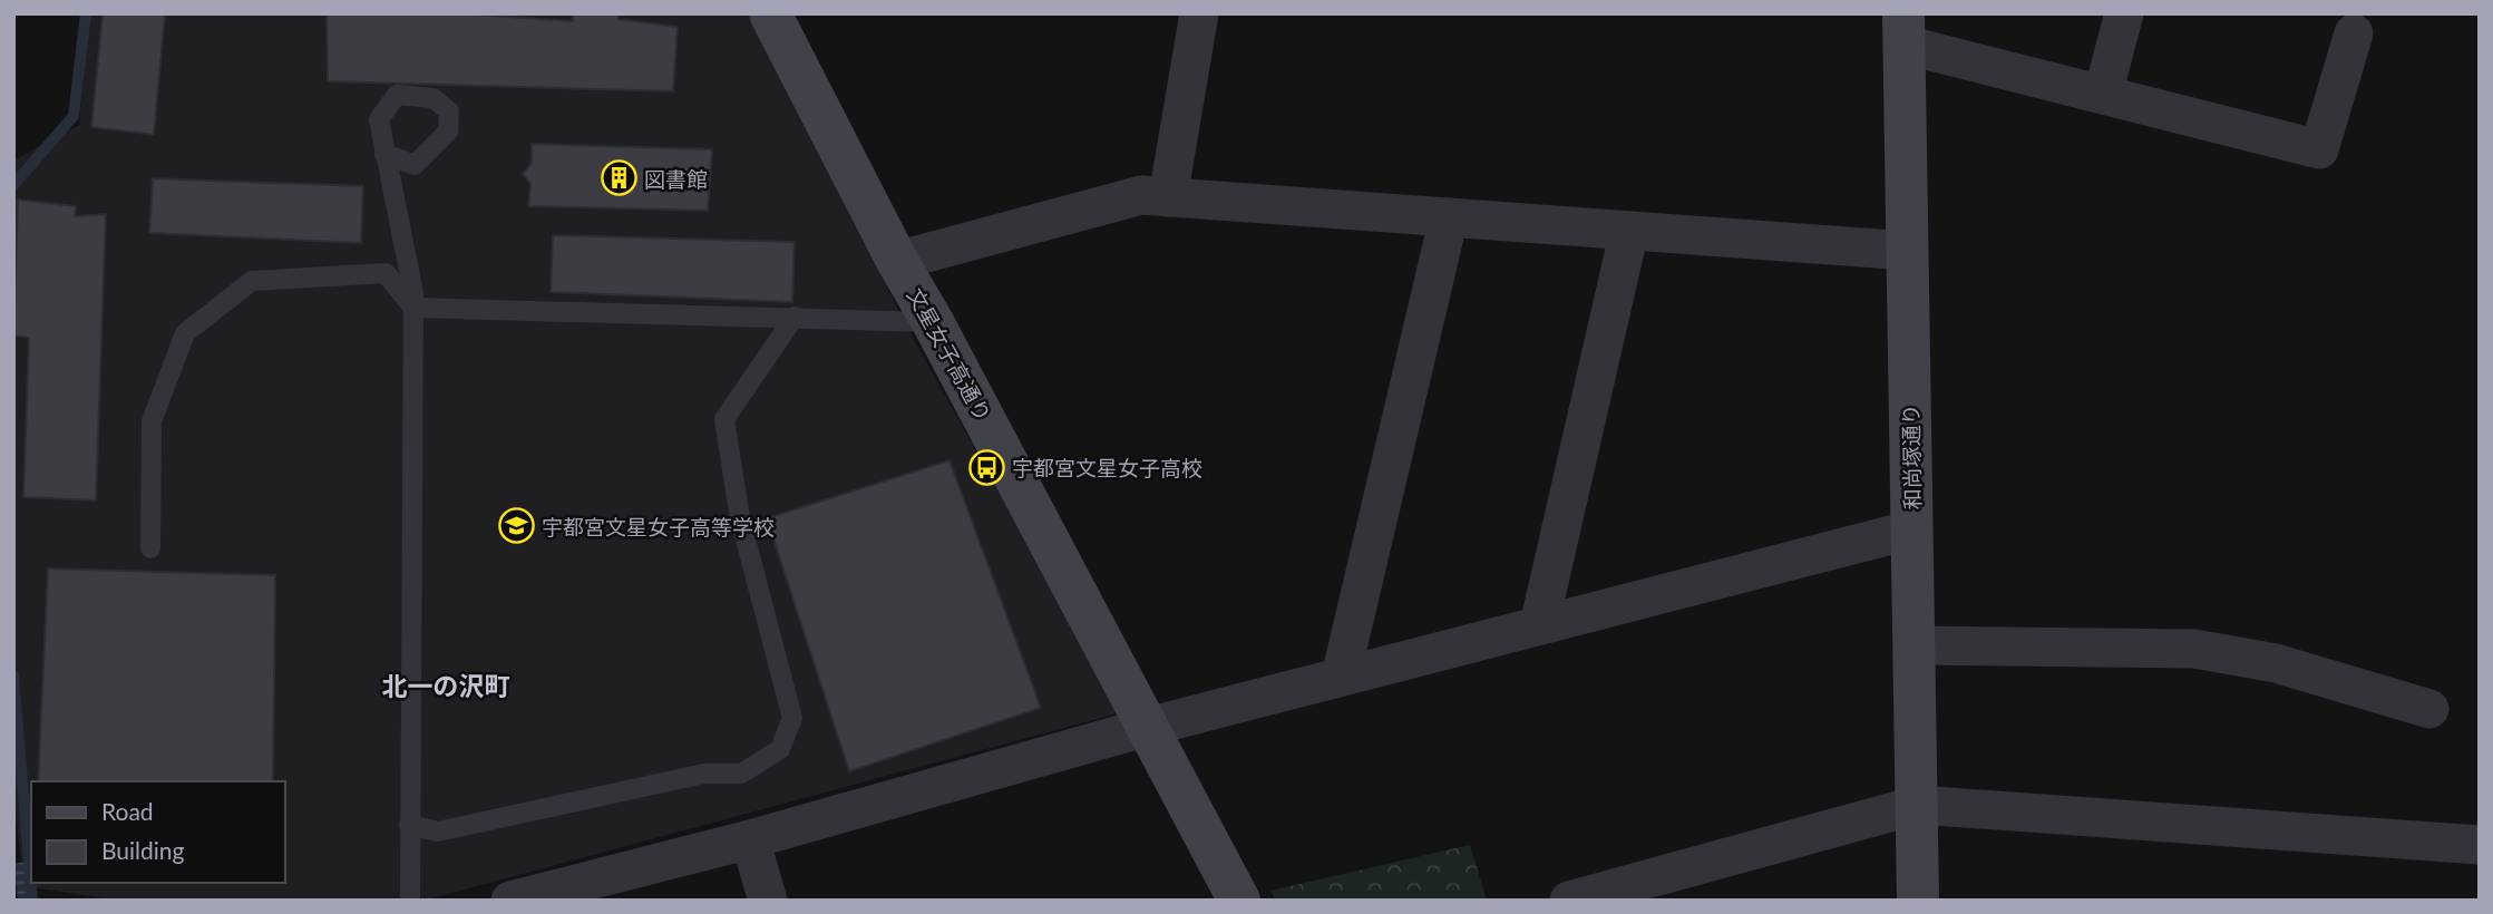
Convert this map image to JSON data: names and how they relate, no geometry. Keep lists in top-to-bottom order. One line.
{"streets":{"street":["文星女子高通り","和尚塚通り"]},"districts":["北一の沢町"],"places":{"building":["図書館"],"bus stop":["宇都宮文星女子高校"],"school or university":["宇都宮文星女子高等学校"]},"legend":["Road","Building"]}
